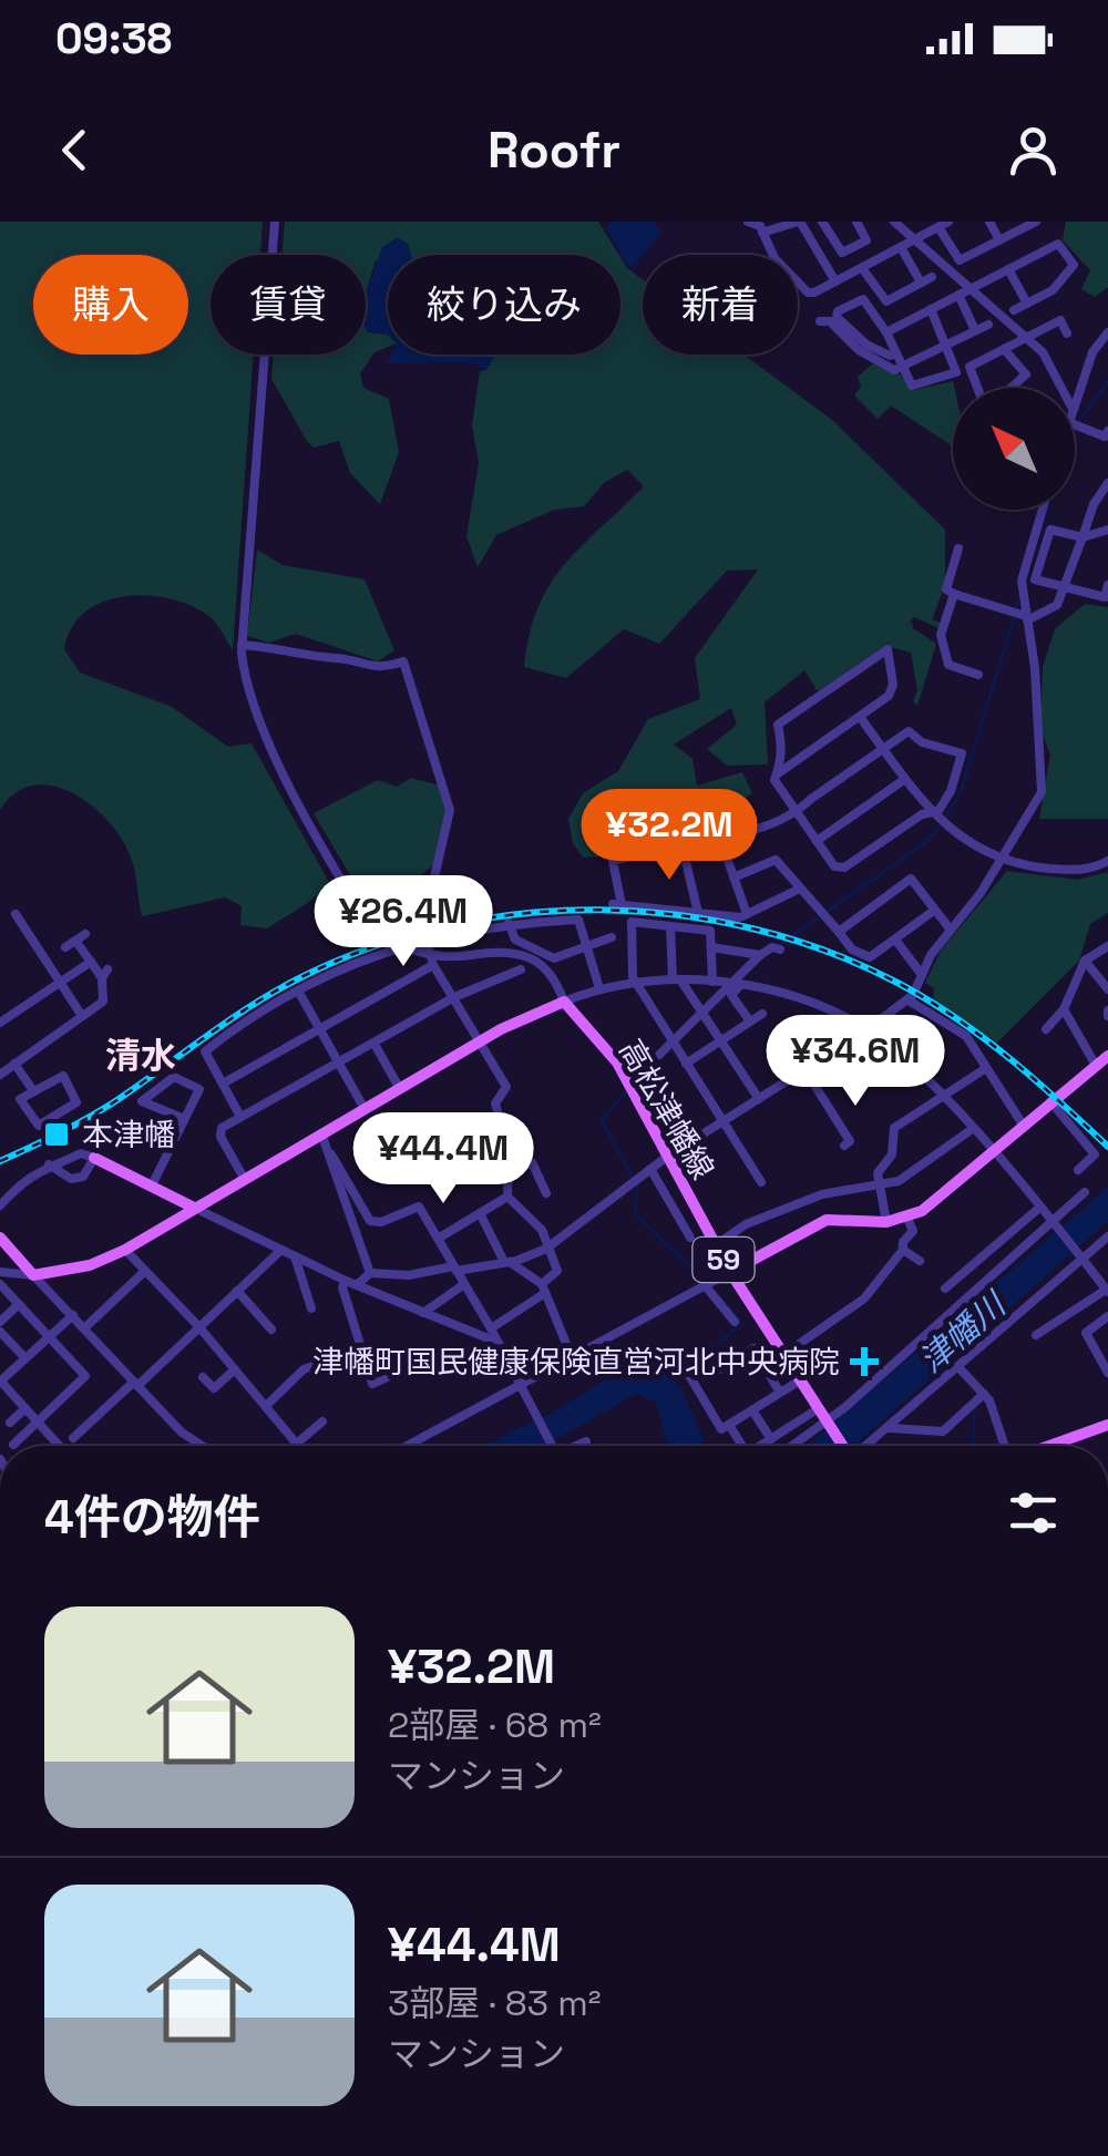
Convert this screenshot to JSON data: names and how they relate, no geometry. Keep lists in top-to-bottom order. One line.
{"streets":{"main road":["高松津幡線","59"]},"districts":["清水"],"water":["津幡川"],"places":{"transit":["本津幡"],"health":["津幡町国民健康保険直営河北中央病院"]},"north":"top left","page":{"status":"09:38","header":"Roofr","chip":["購入","賃貸","絞り込み","新着"],"price":["¥32.2M","¥26.4M","¥34.6M","¥44.4M"],"heading":"4件の物件","list":[{"name":"¥32.2M","note":"2部屋 · 68 m² · マンション"},{"name":"¥44.4M","note":"3部屋 · 83 m² · マンション"}]}}
